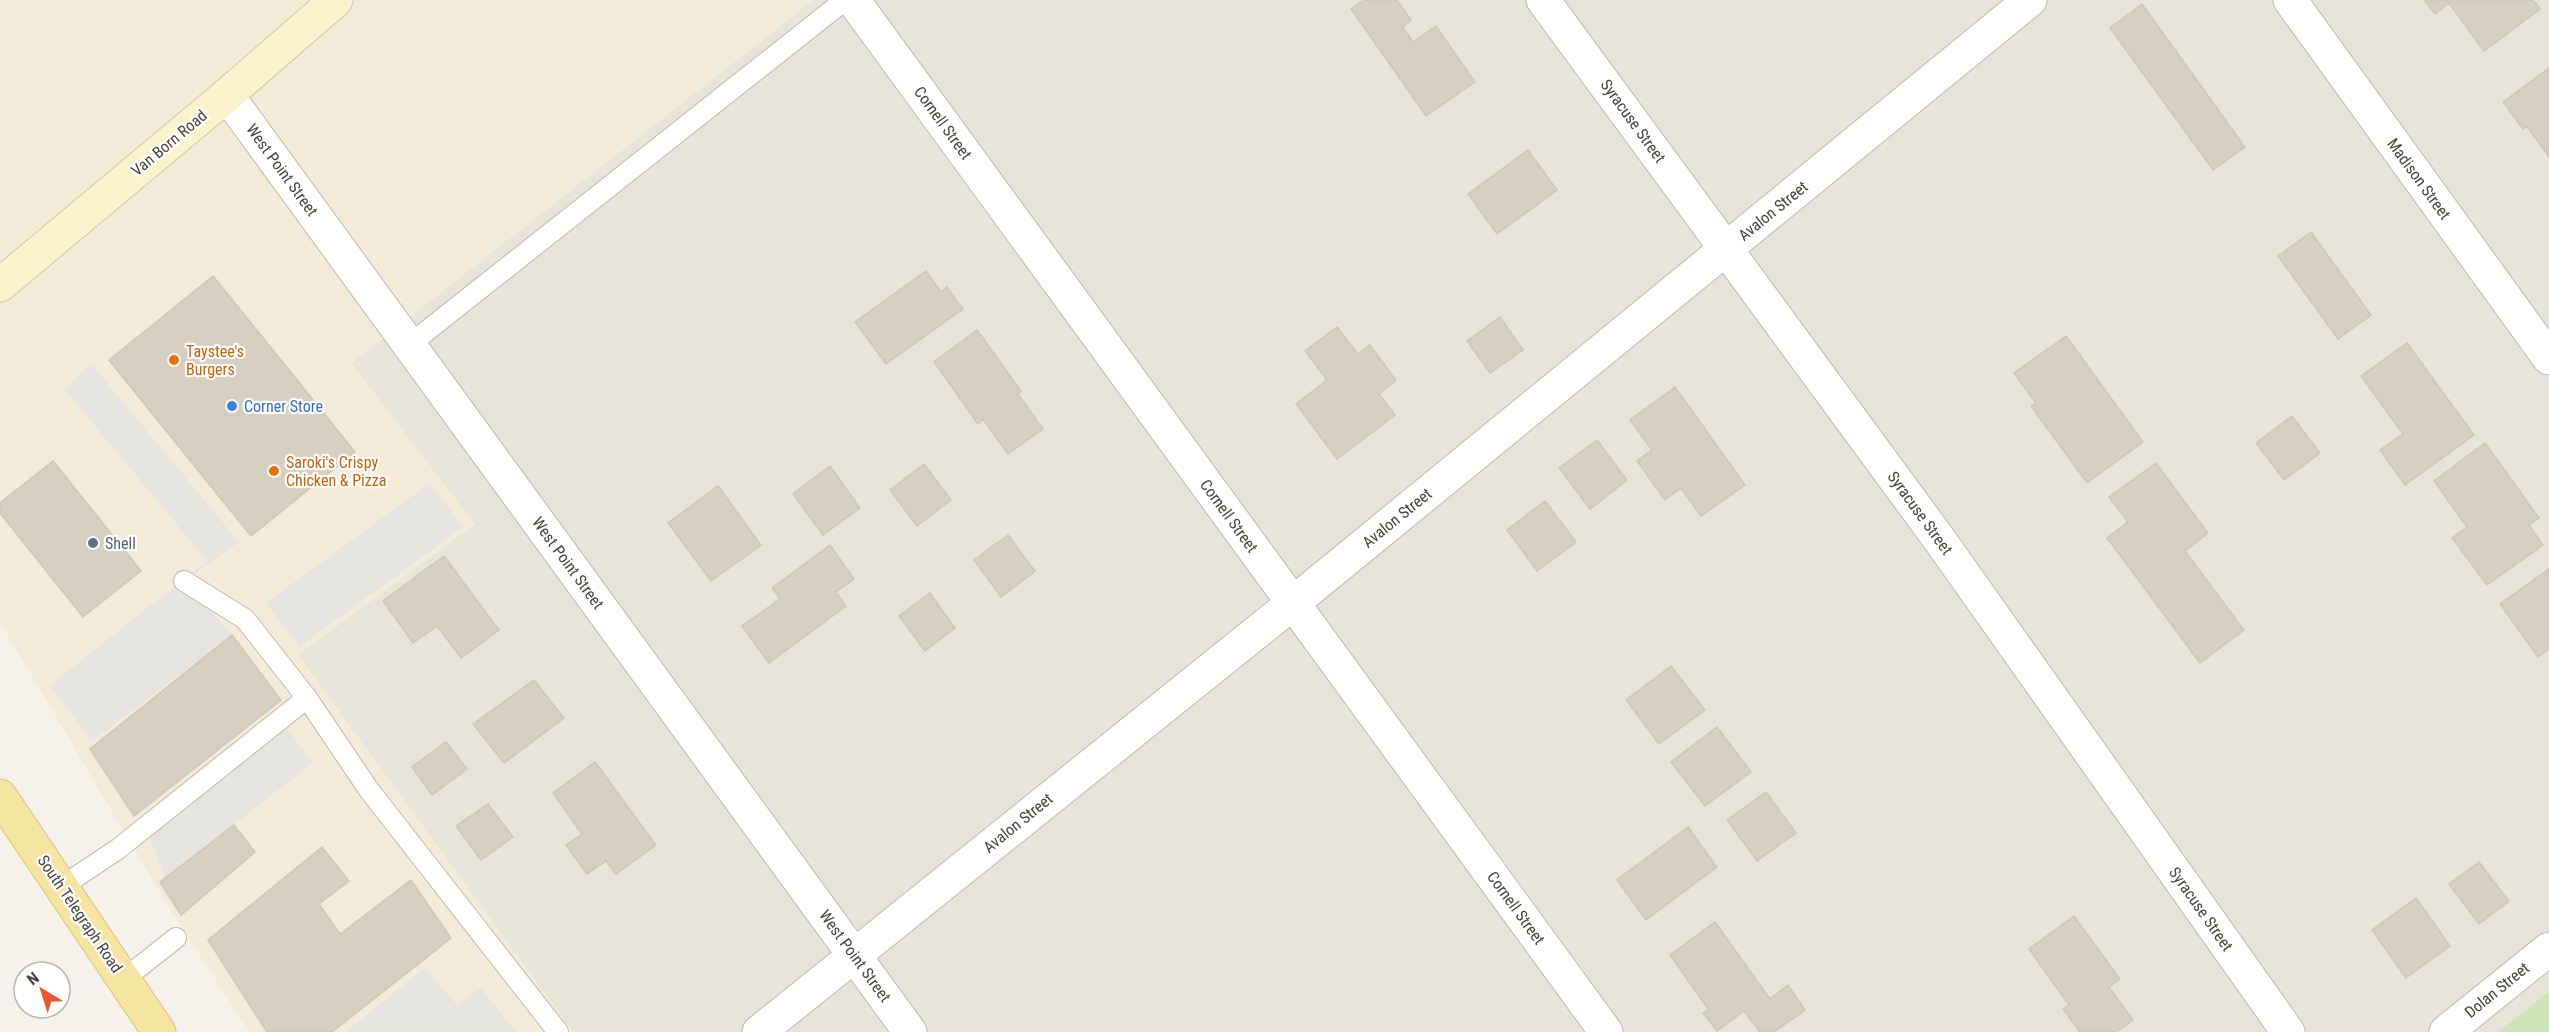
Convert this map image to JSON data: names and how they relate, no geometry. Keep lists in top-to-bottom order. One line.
{"streets":{"main road":["Van Born Road","South Telegraph Road"],"street":["Syracuse Street","Cornell Street","West Point Street","Madison Street","Avalon Street","Dolan Street"]},"crossings":[["Syracuse Street","Avalon Street"],["Cornell Street","Avalon Street"],["Van Born Road","West Point Street"],["West Point Street","Avalon Street"]],"places":["Taystee's Burgers","Corner Store","Saroki's Crispy Chicken & Pizza","Shell"],"north":"top left"}
